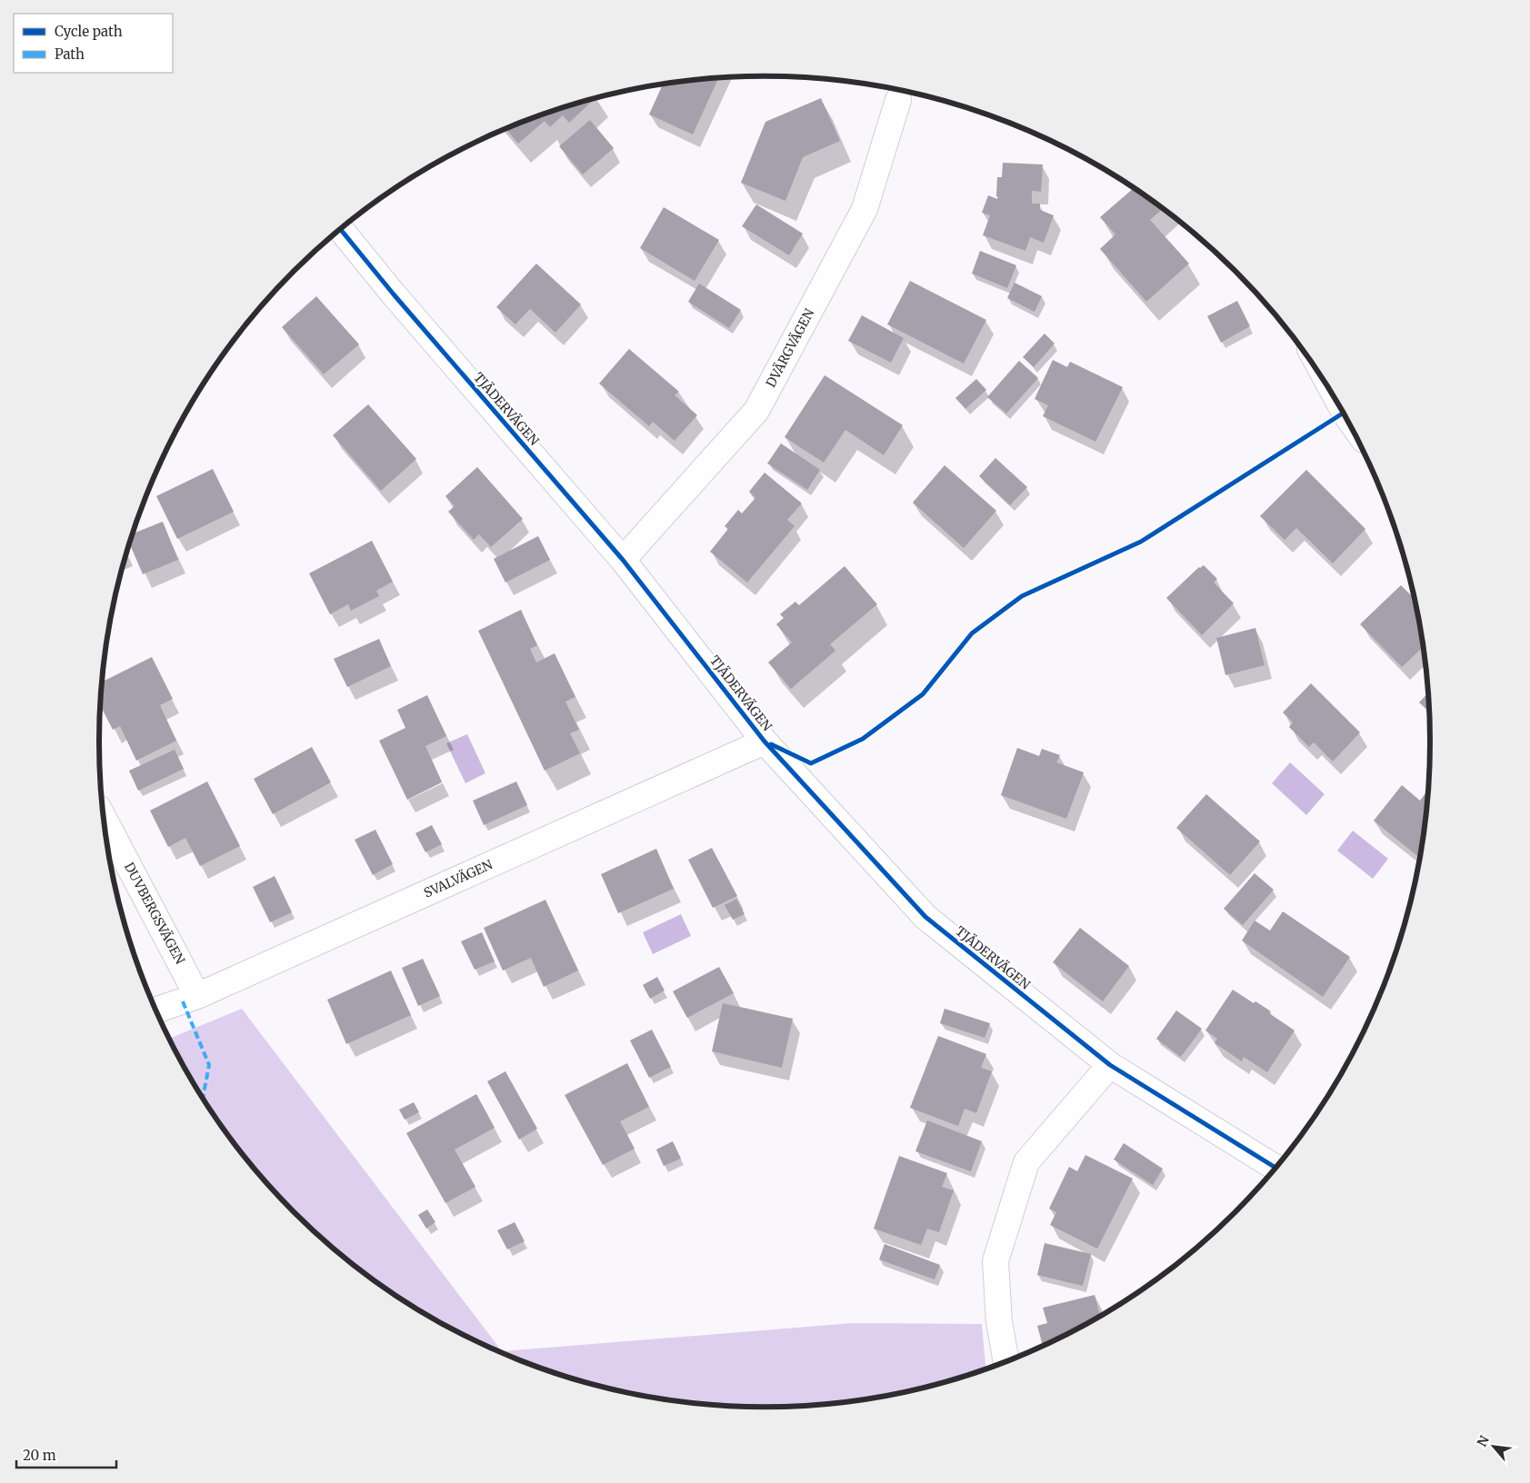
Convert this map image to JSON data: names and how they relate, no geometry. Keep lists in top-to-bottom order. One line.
{"streets":{"street":["DVÄRGVÄGEN","TJÄDERVÄGEN","SVALVÄGEN","DUVBERGSVÄGEN"]},"crossings":[["DVÄRGVÄGEN","TJÄDERVÄGEN"],["TJÄDERVÄGEN","SVALVÄGEN"],["SVALVÄGEN","DUVBERGSVÄGEN"]],"legend":["Cycle path","Path"],"scale_bar":"20 m","north":"top left"}
